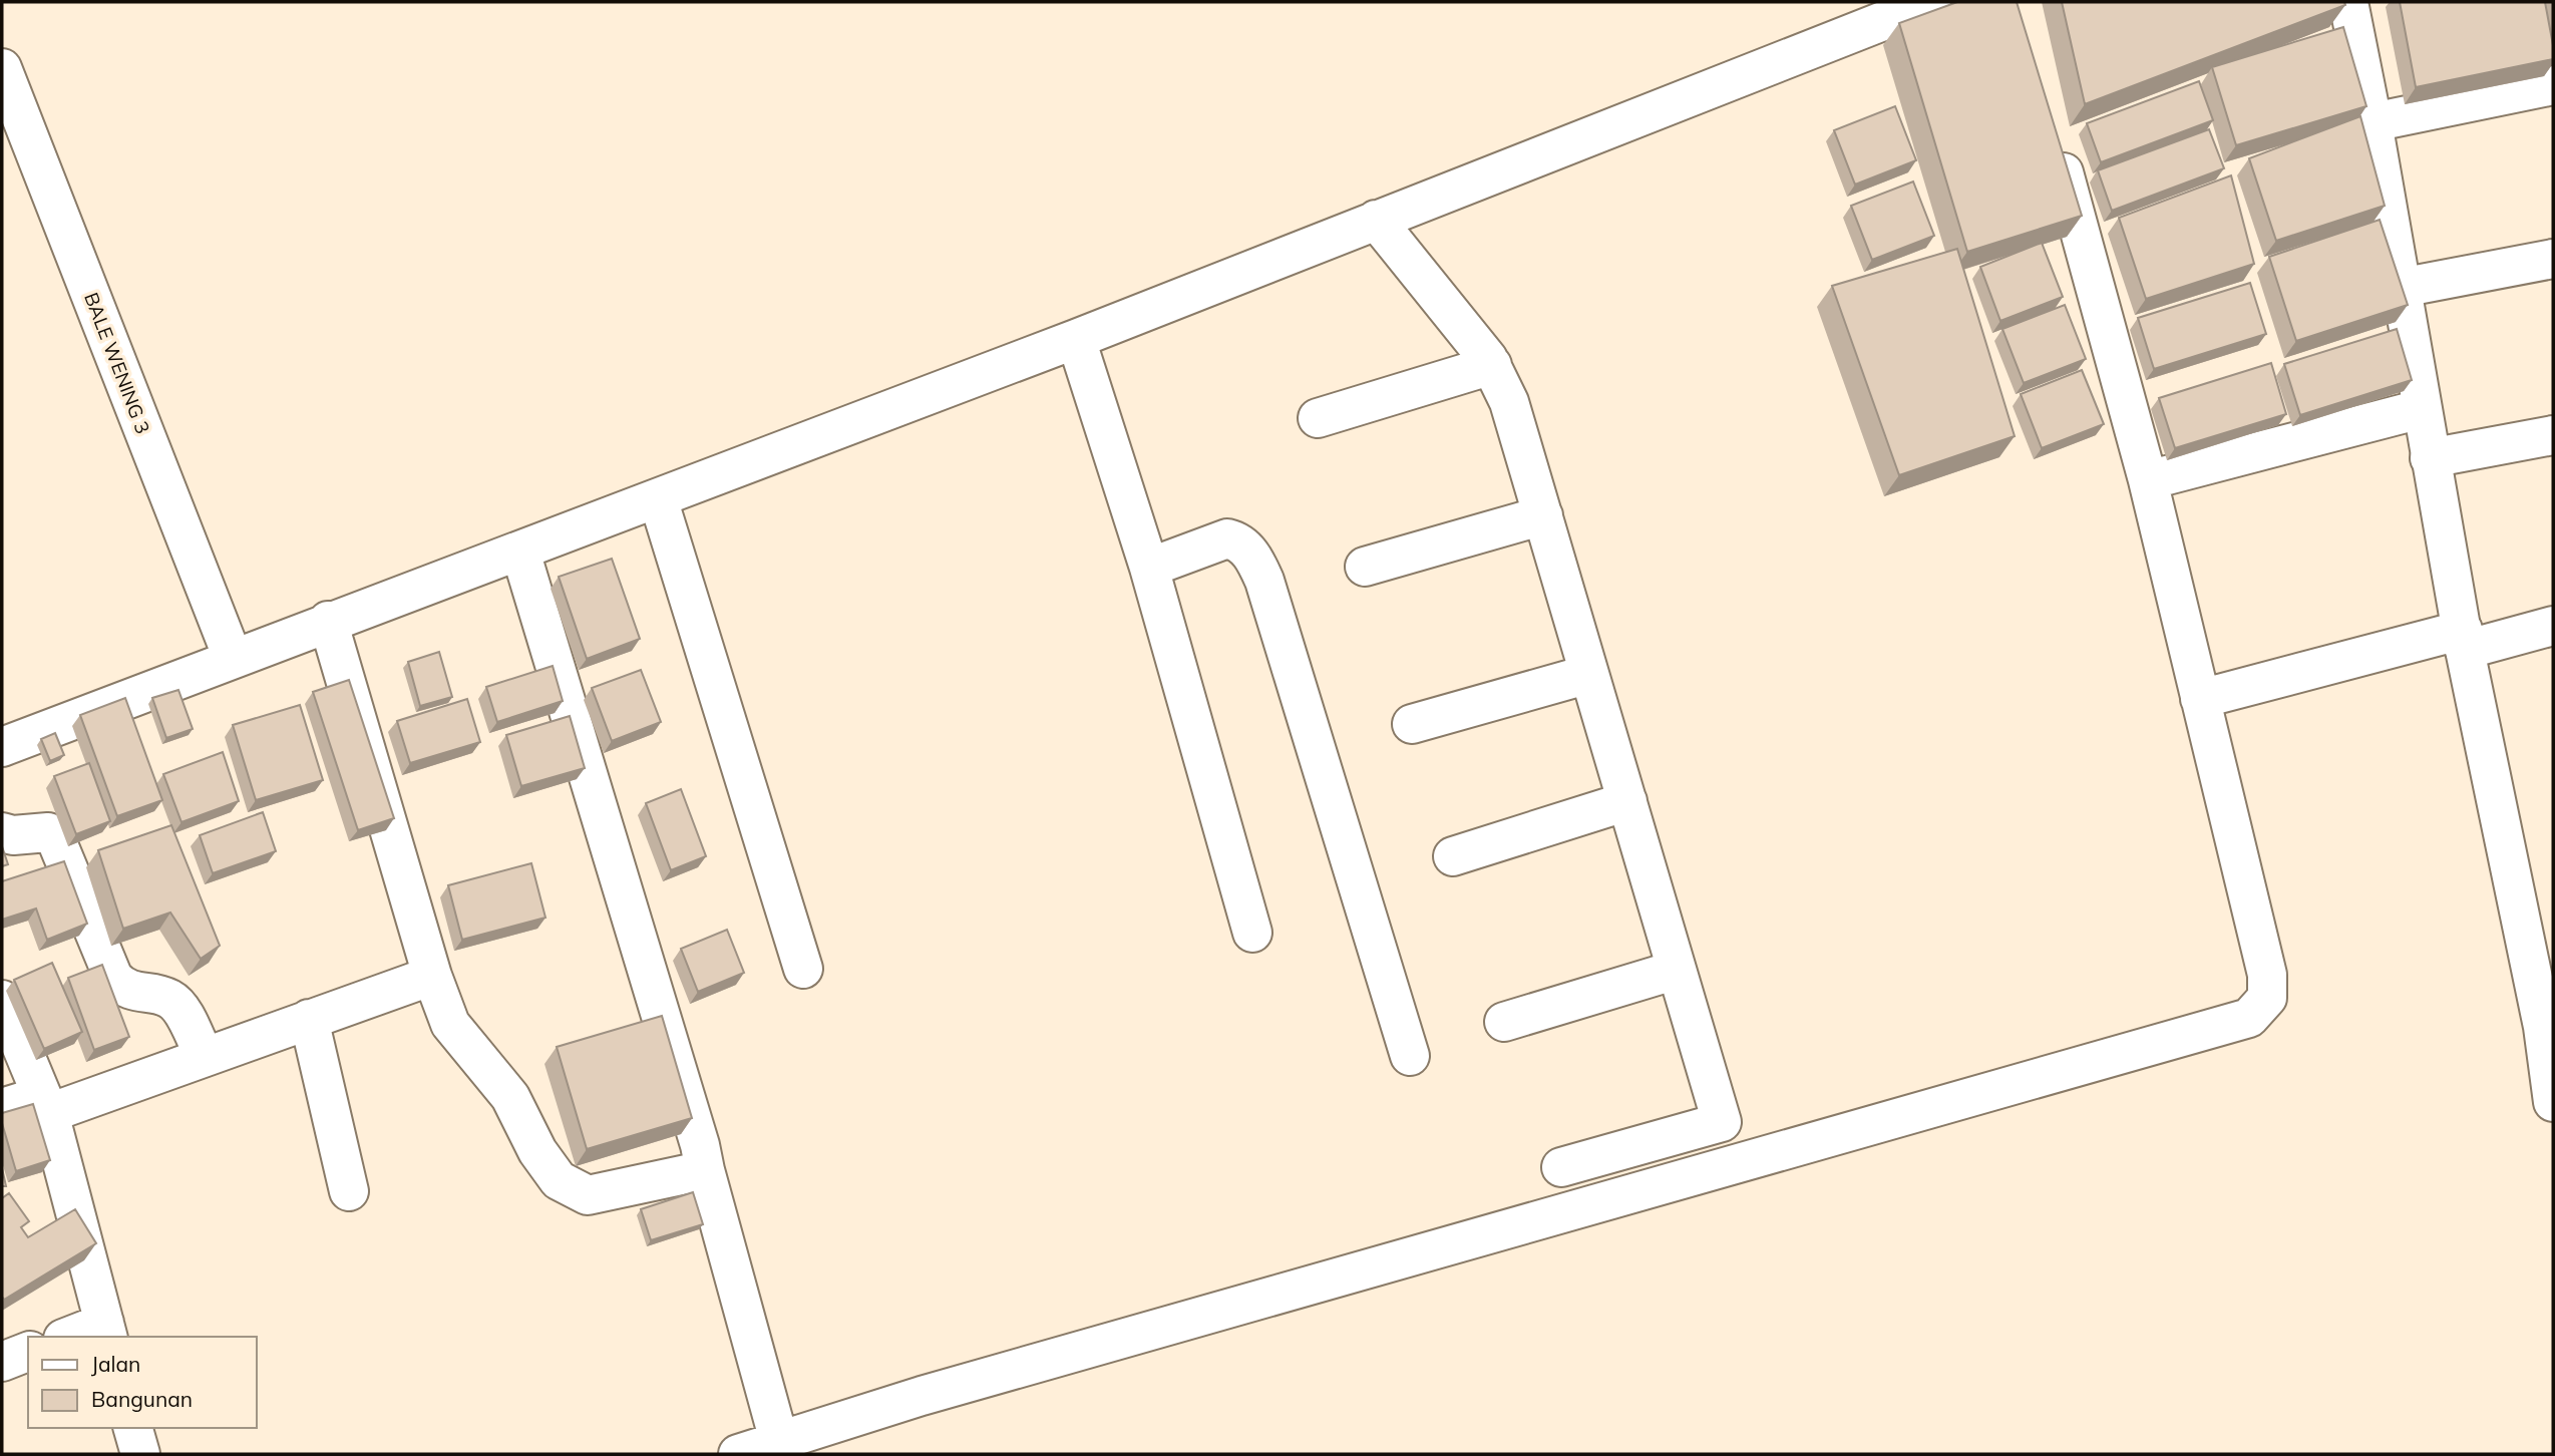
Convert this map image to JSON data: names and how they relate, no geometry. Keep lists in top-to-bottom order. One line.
{"streets":{"street":["BALE WENING 3"]},"legend":["Jalan","Bangunan"]}
